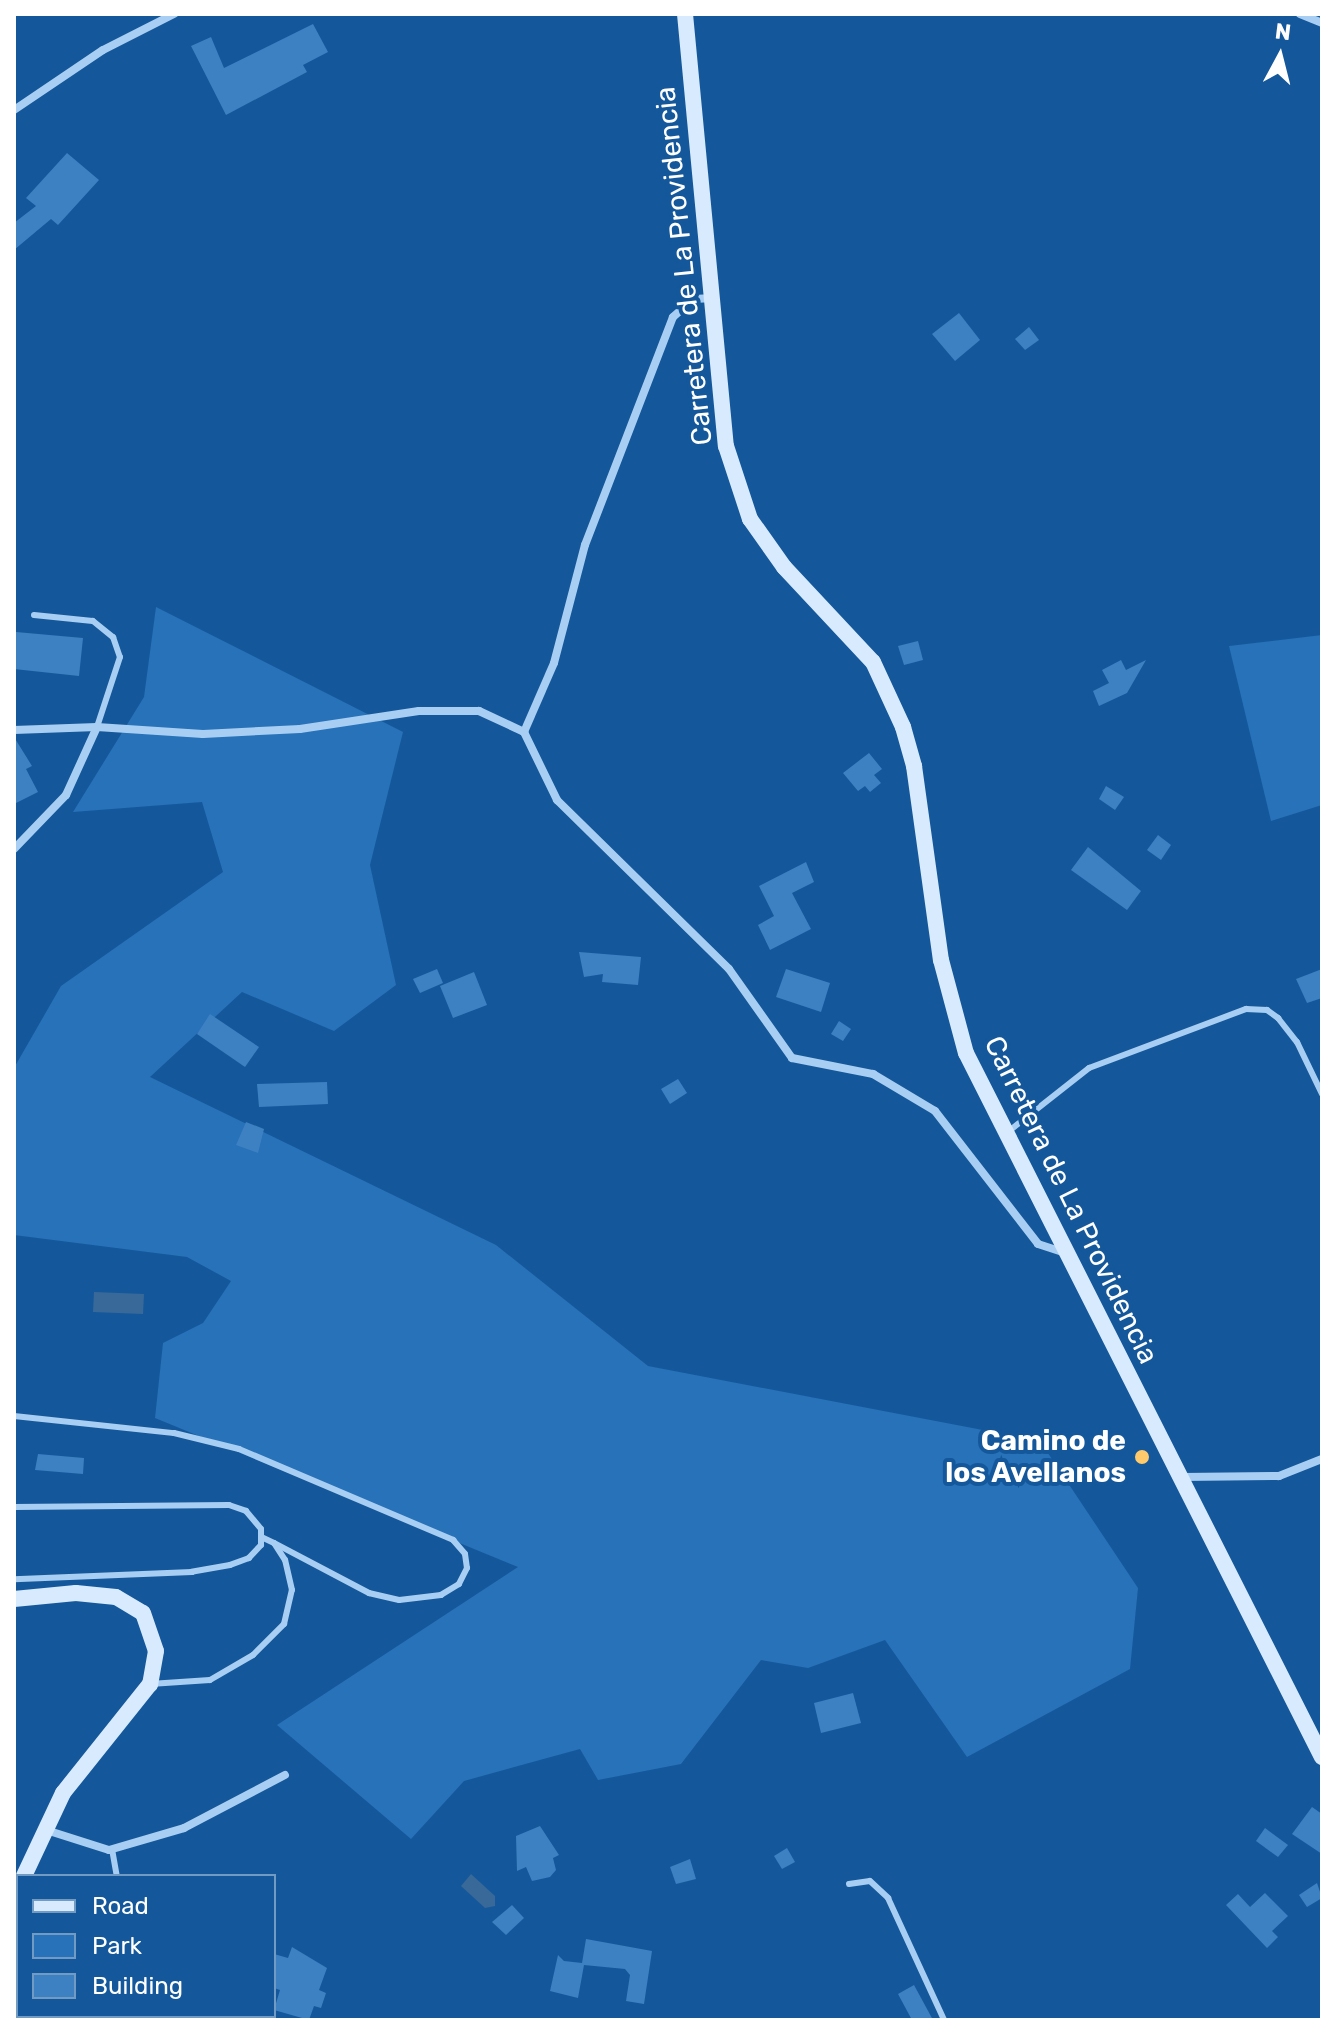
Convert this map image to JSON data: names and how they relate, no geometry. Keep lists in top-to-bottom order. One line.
{"streets":{"street":["Carretera de La Providencia"]},"places":["Camino de los Avellanos"],"legend":["Road","Park","Building"],"north":"top"}
